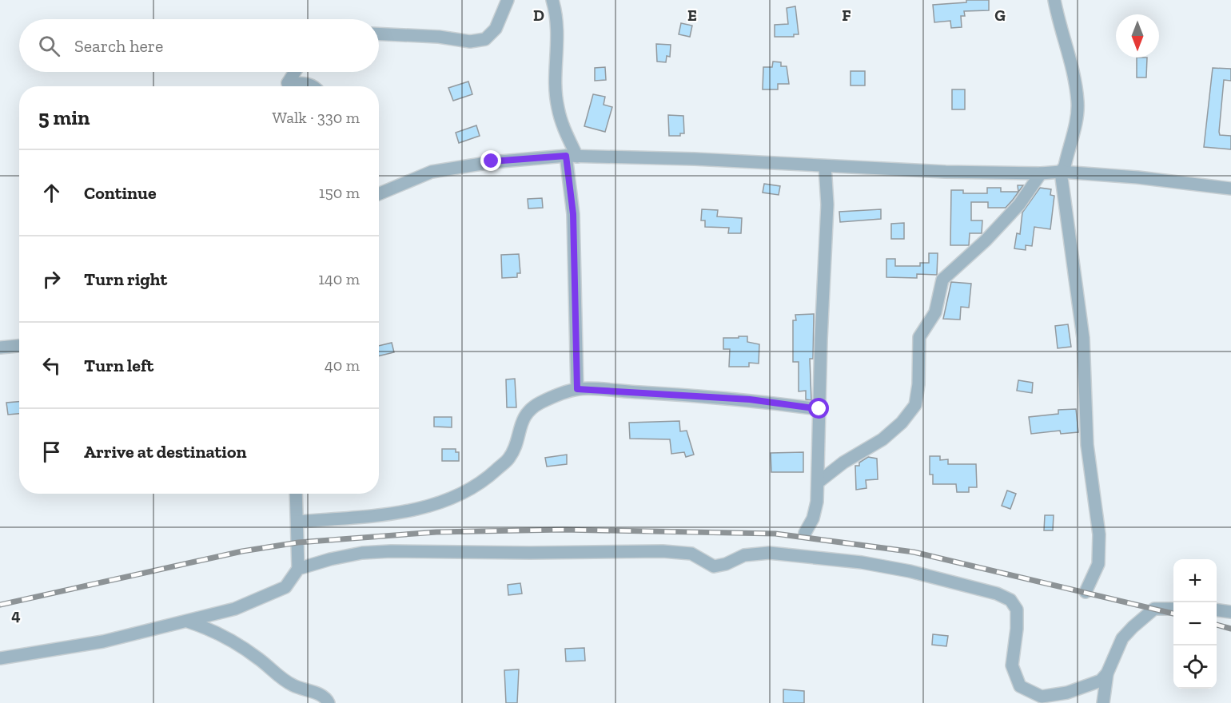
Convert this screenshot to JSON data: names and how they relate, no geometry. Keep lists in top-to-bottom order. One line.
{"north":"bottom","page":{"search":"Search here","heading":["5 min","Walk · 330 m"],"list":[["Continue","150 m"],["Turn right","140 m"],["Turn left","40 m"],"Arrive at destination"],"map_buttons":["+","−"]},"grid":{"columns":["D","E","F","G"],"rows":["4"]}}
